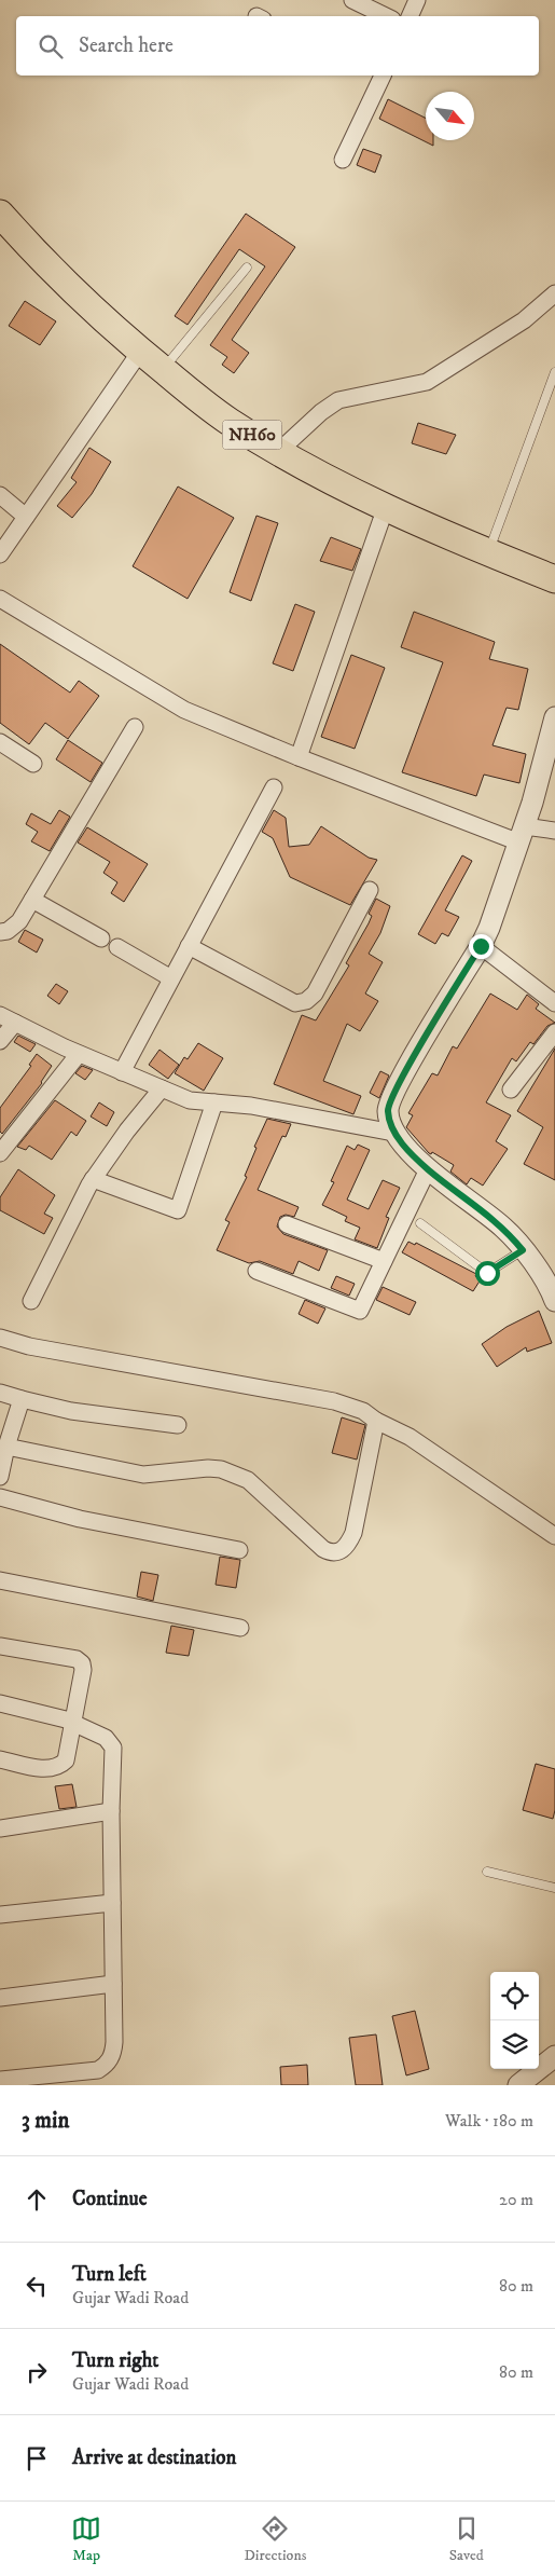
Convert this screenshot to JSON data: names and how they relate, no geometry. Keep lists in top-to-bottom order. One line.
{"streets":{"highway":["NH60"]},"north":"bottom right","page":{"search":"Search here","heading":["3 min","Walk · 180 m"],"list":[["Continue","20 m"],["Turn left","Gujar Wadi Road","80 m"],["Turn right","Gujar Wadi Road","80 m"],"Arrive at destination"],"nav":["Map","Directions","Saved"]}}
